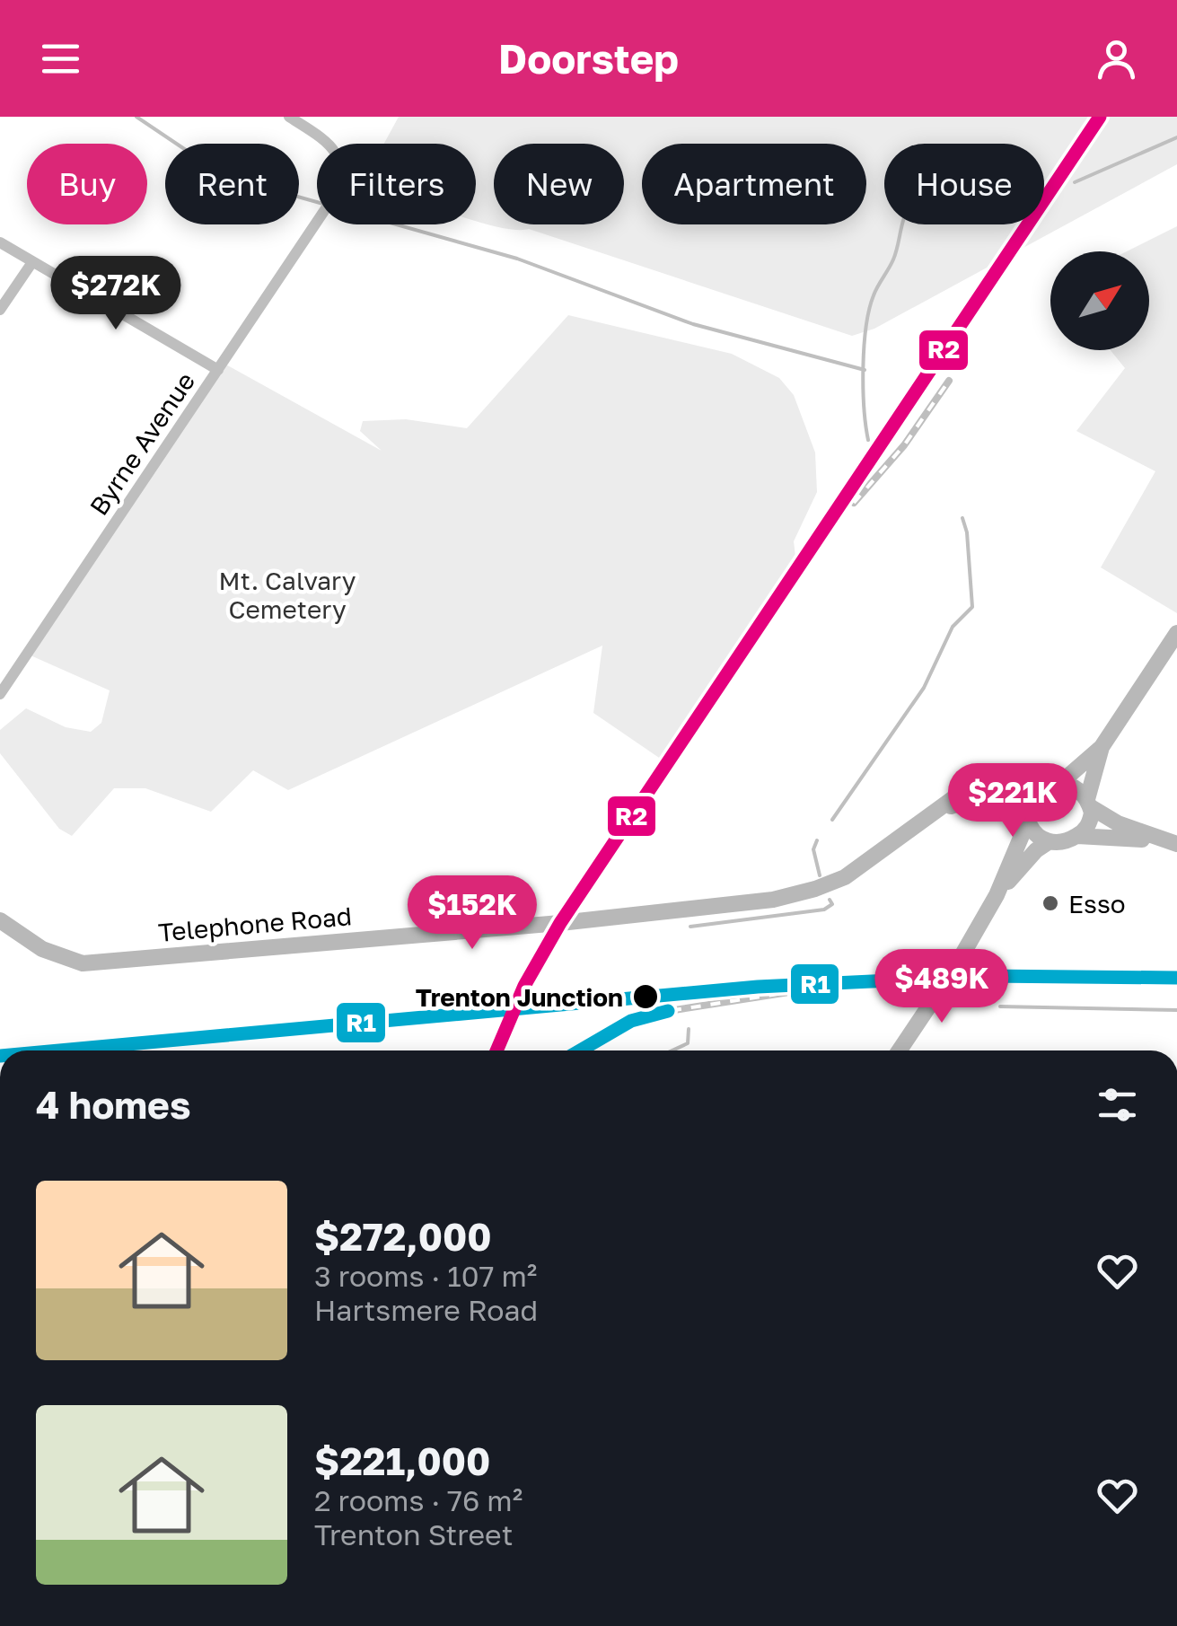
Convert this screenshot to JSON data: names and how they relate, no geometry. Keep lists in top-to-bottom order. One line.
{"streets":{"street":["Byrne Avenue","Telephone Road"]},"parks":["Mt. Calvary Cemetery"],"places":["Esso","Trenton Junction"],"lines":["transit line R2","transit line R1"],"north":"top right","page":{"header":"Doorstep","chip":["Buy","Rent","Filters","New","Apartment","House"],"price":["$272K","$221K","$152K","$489K"],"heading":"4 homes","list":[{"name":"$272,000","note":"3 rooms · 107 m² · Hartsmere Road"},{"name":"$221,000","note":"2 rooms · 76 m² · Trenton Street"}]}}
